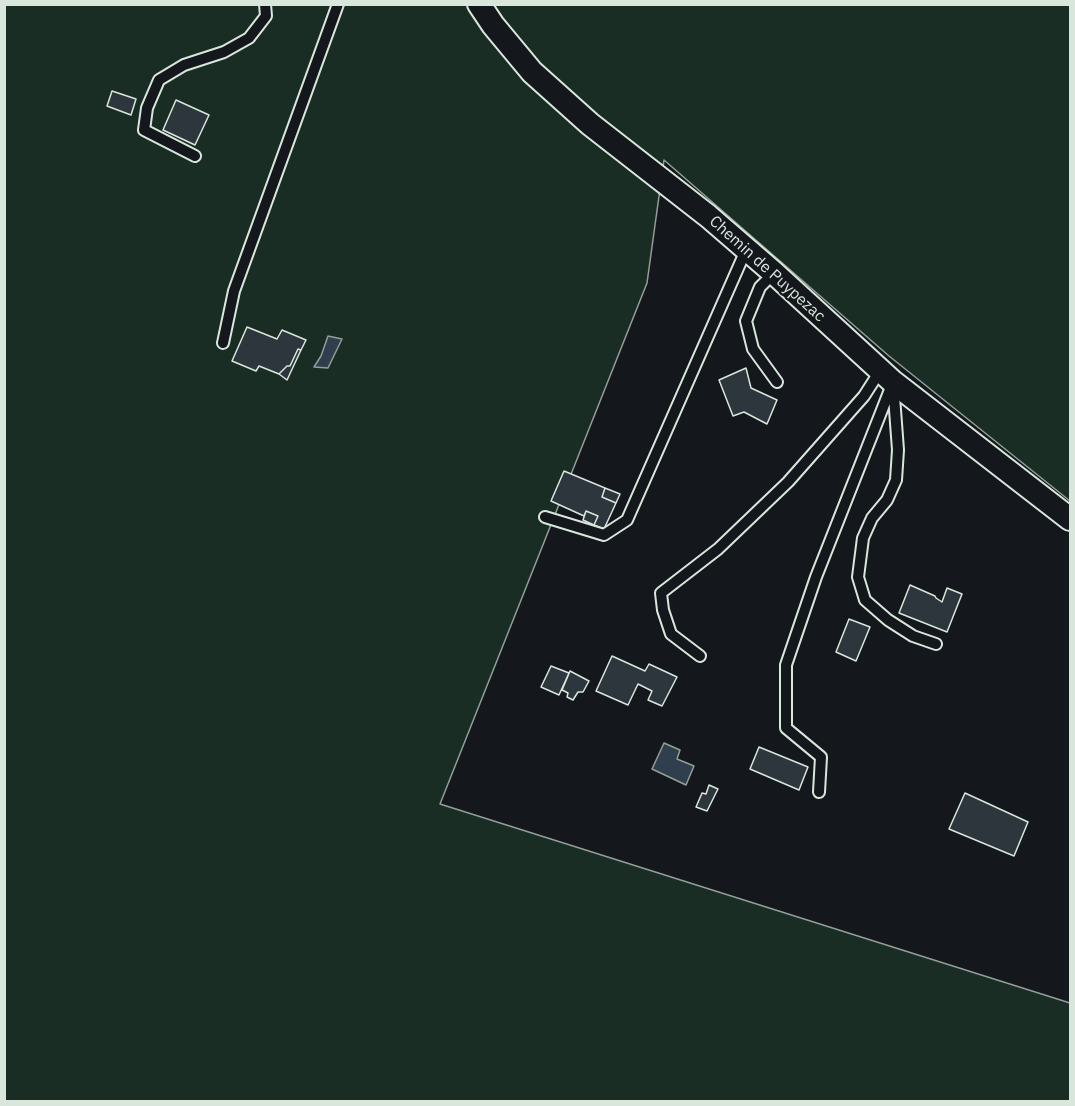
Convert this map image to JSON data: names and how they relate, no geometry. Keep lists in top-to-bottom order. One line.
{"streets":{"street":["Chemin de Puypezac"]}}
